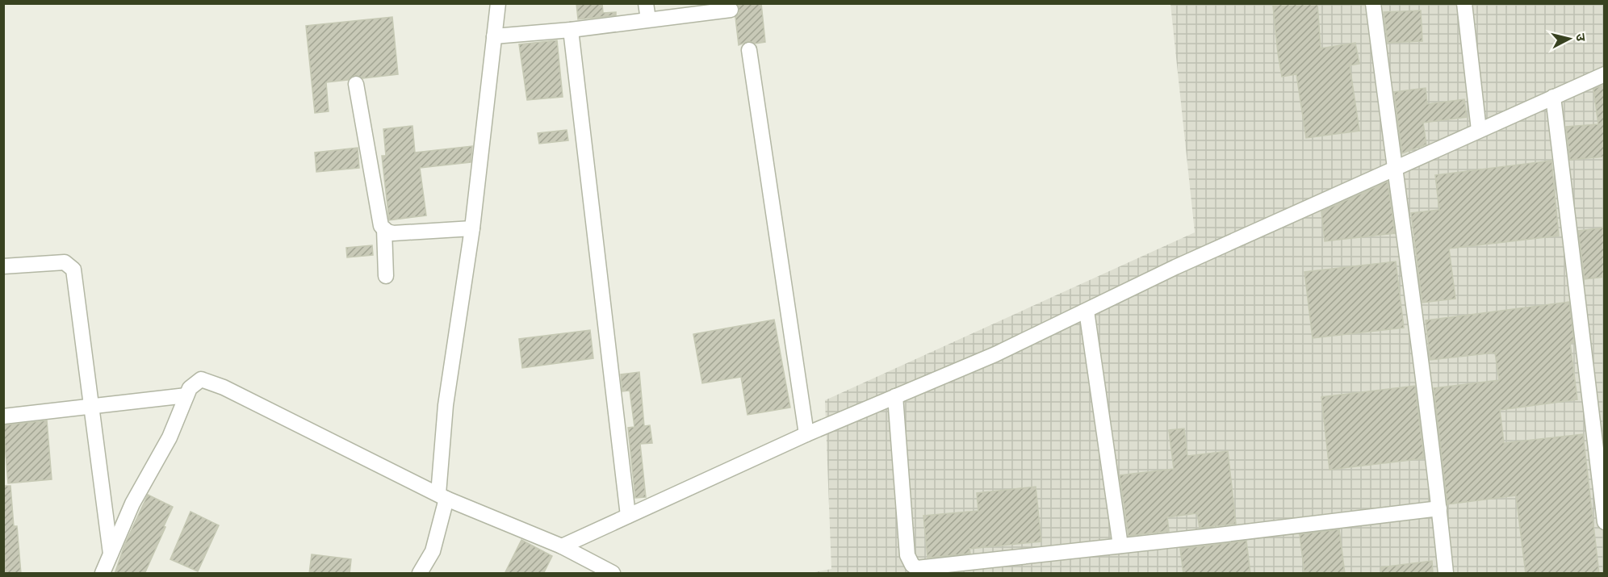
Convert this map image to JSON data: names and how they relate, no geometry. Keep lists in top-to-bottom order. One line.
{"north":"right"}
